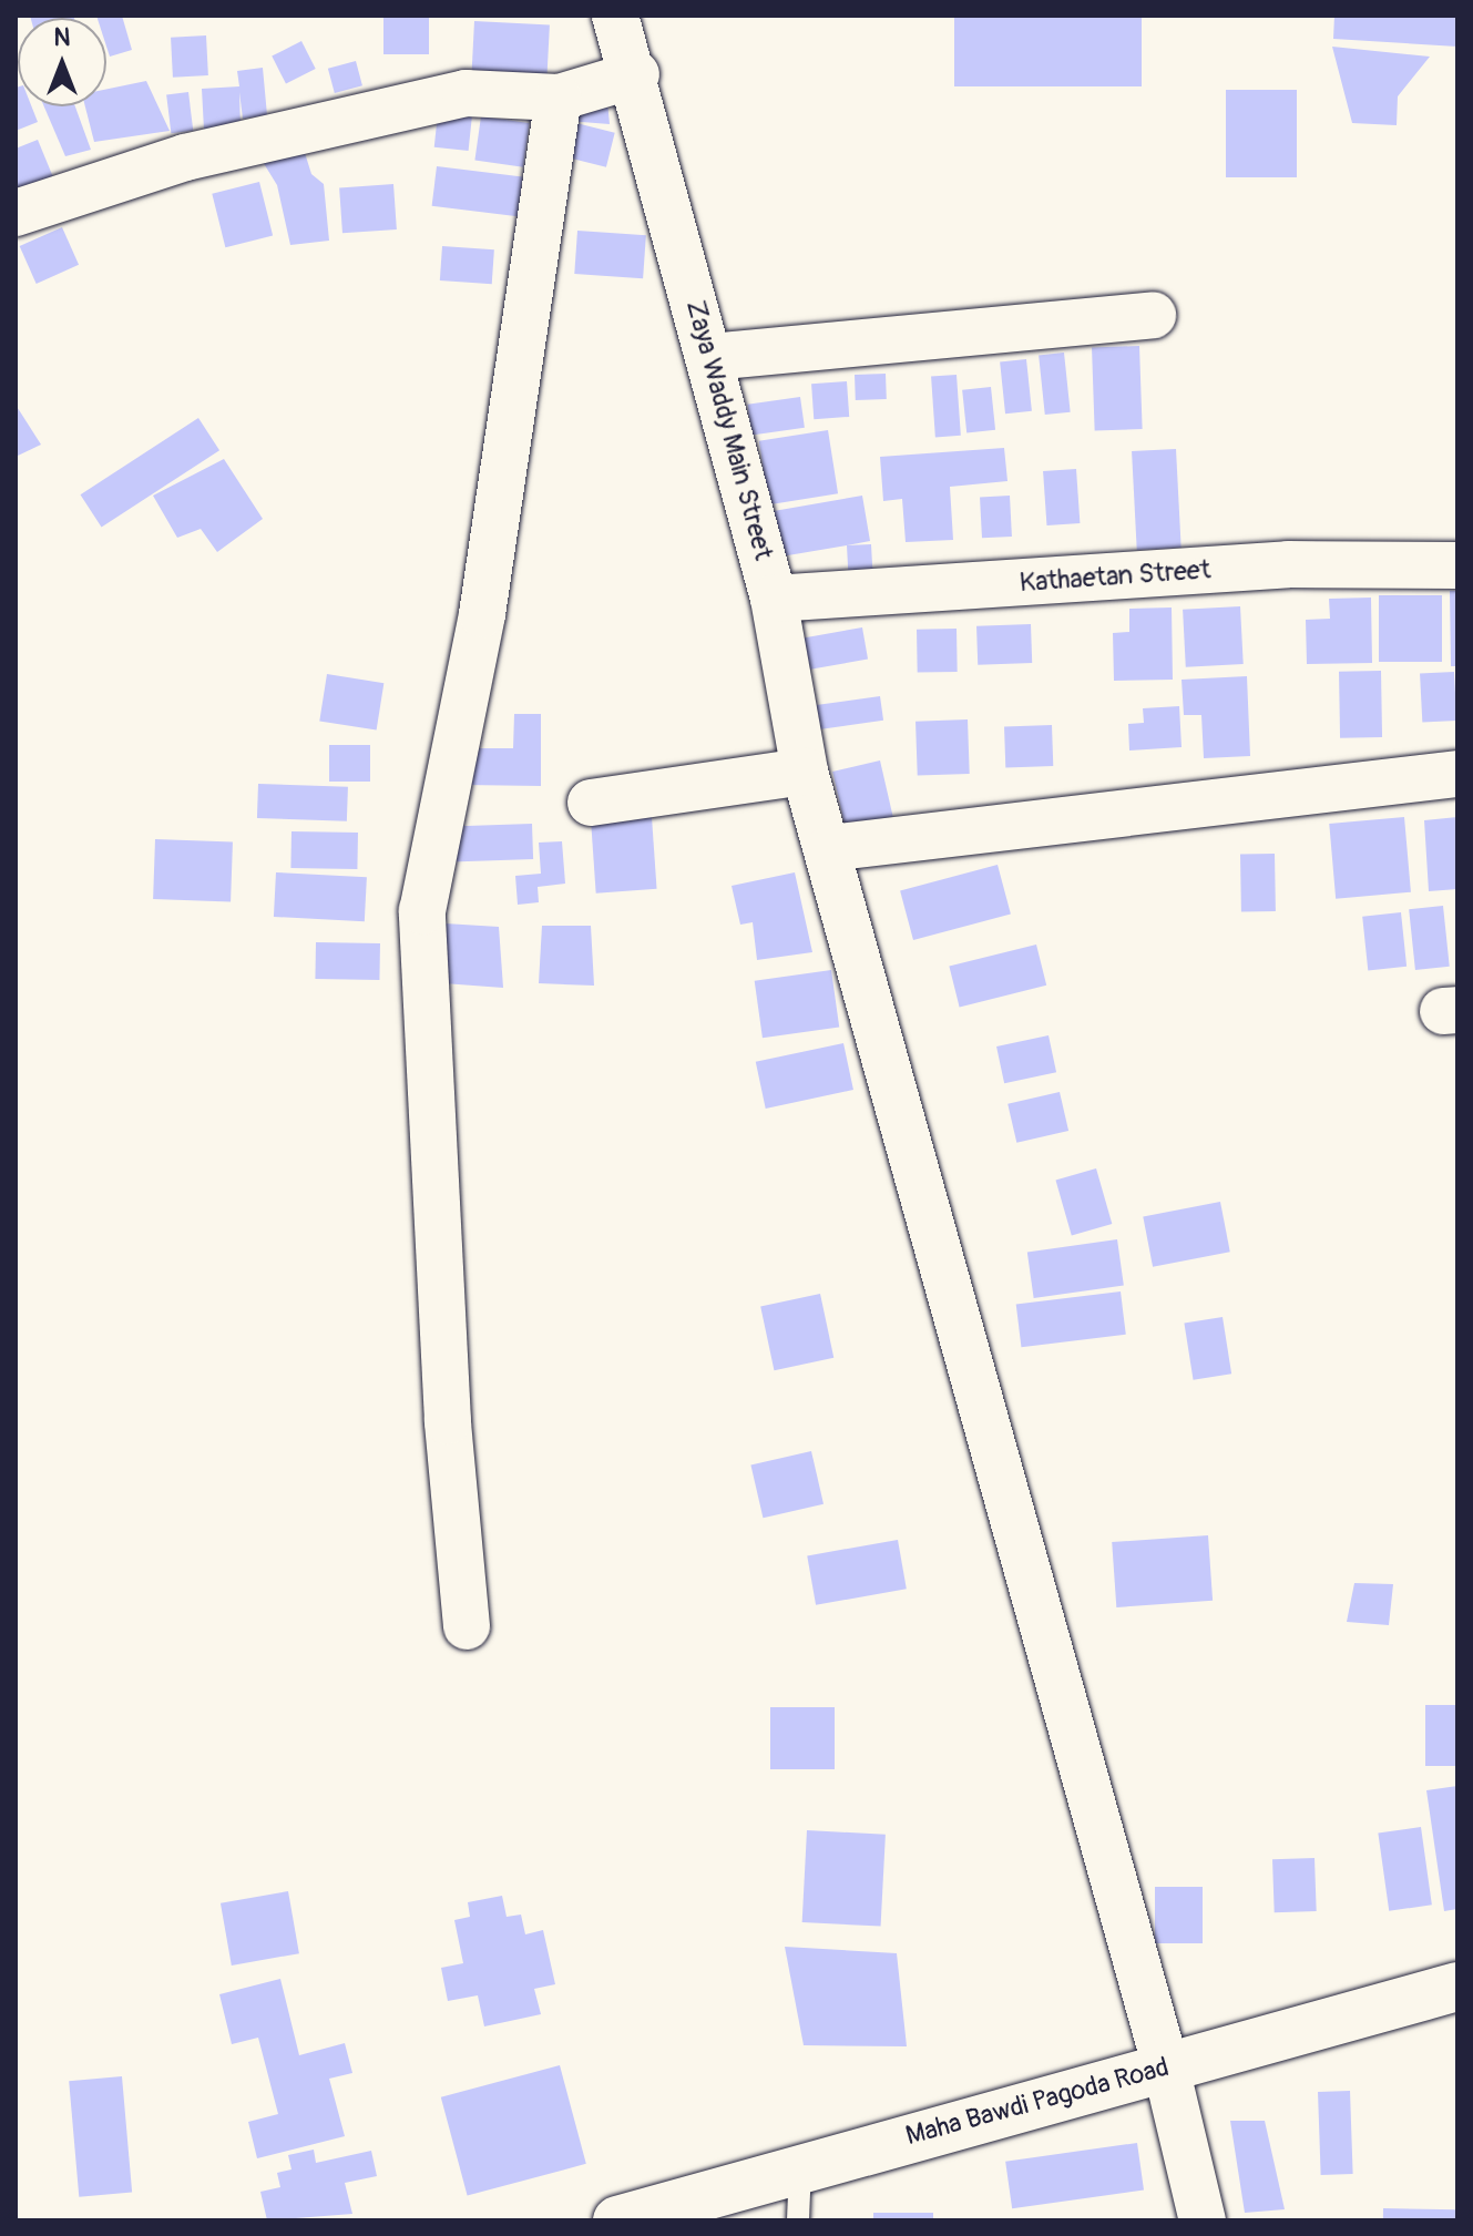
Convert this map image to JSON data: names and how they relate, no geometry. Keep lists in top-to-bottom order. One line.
{"streets":{"street":["Zaya Waddy Main Street","Kathaetan Street","Maha Bawdi Pagoda Road"]},"crossings":[["Zaya Waddy Main Street","Kathaetan Street"],["Zaya Waddy Main Street","Maha Bawdi Pagoda Road"]],"north":"top"}
